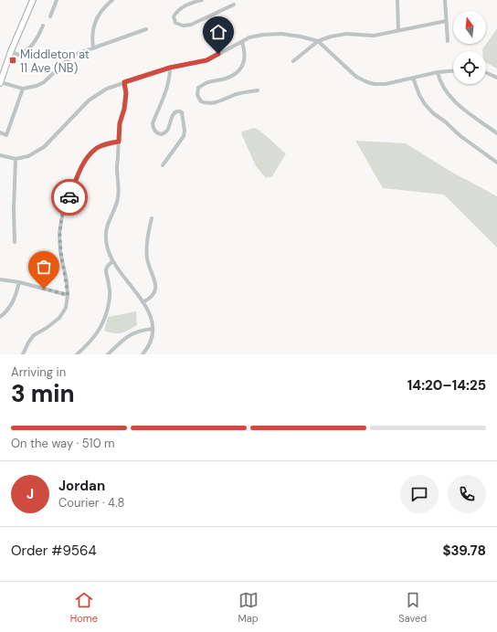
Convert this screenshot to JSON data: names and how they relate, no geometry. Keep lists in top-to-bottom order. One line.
{"places":{"transit":["Middleton at 11 Ave (NB)"]},"north":"top","page":{"heading":["3 min","Arriving in","14:20–14:25"],"panel":["Jordan","Courier · 4.8","Order #9564","$39.78"],"bar":"On the way · 510 m","round":"J","tabs":["Home","Map","Saved"]}}
